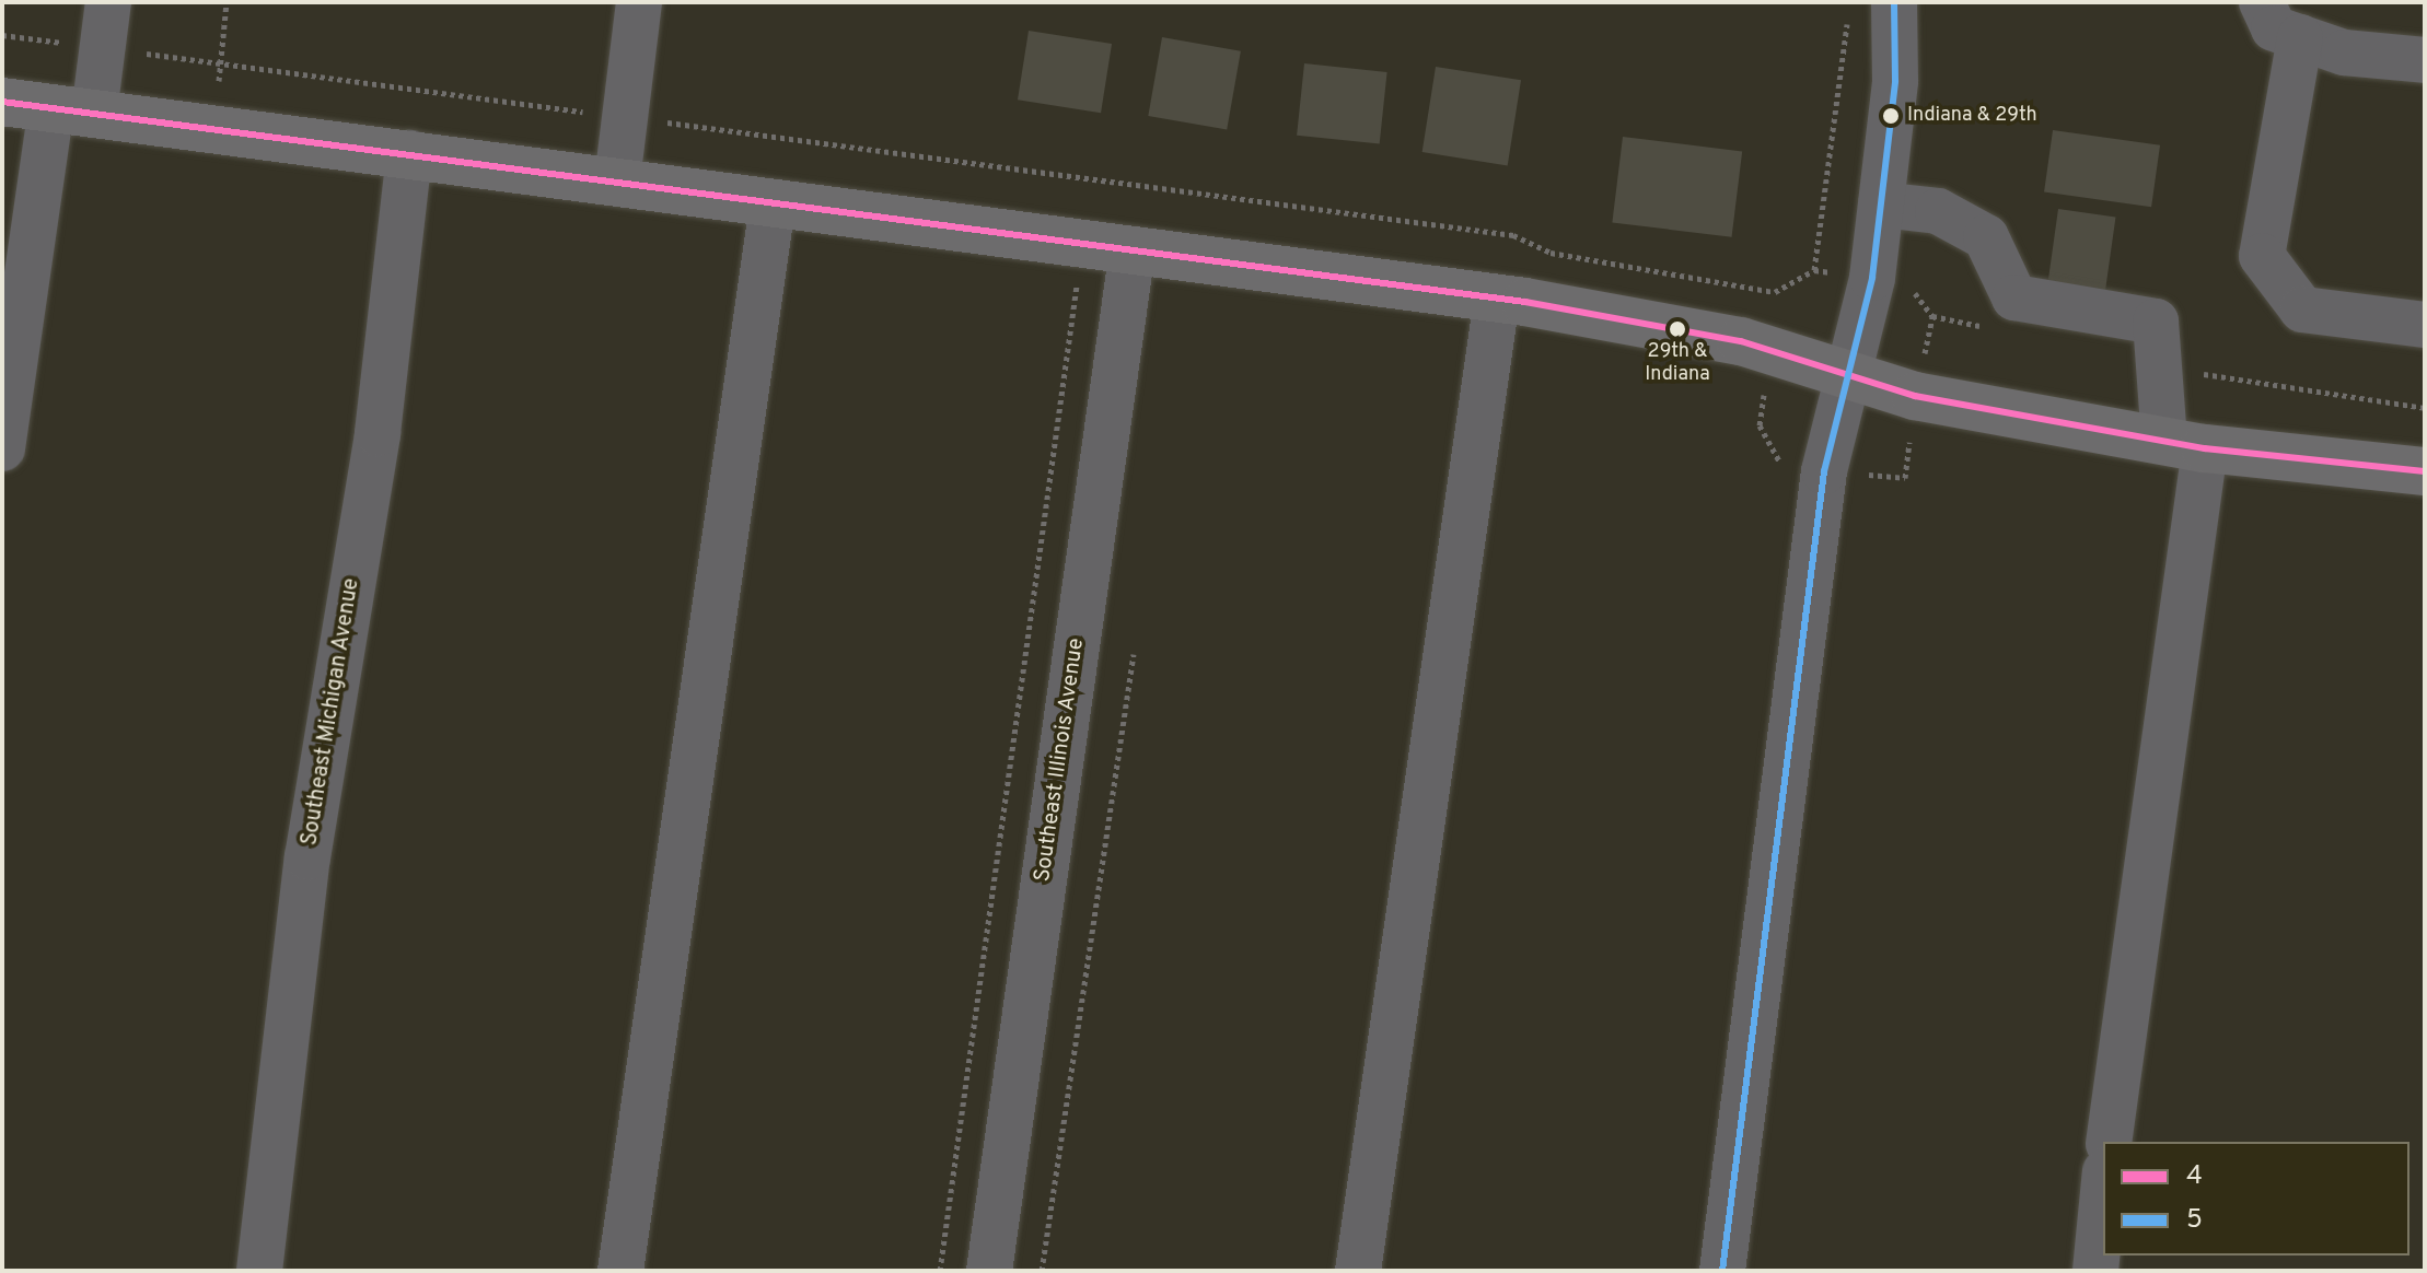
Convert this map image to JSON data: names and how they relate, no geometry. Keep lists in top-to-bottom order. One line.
{"streets":{"street":["Southeast Michigan Avenue","Southeast Illinois Avenue"]},"places":["Indiana & 29th","29th & Indiana"],"lines":["transit line 5","transit line 4"],"legend":["4","5"]}
